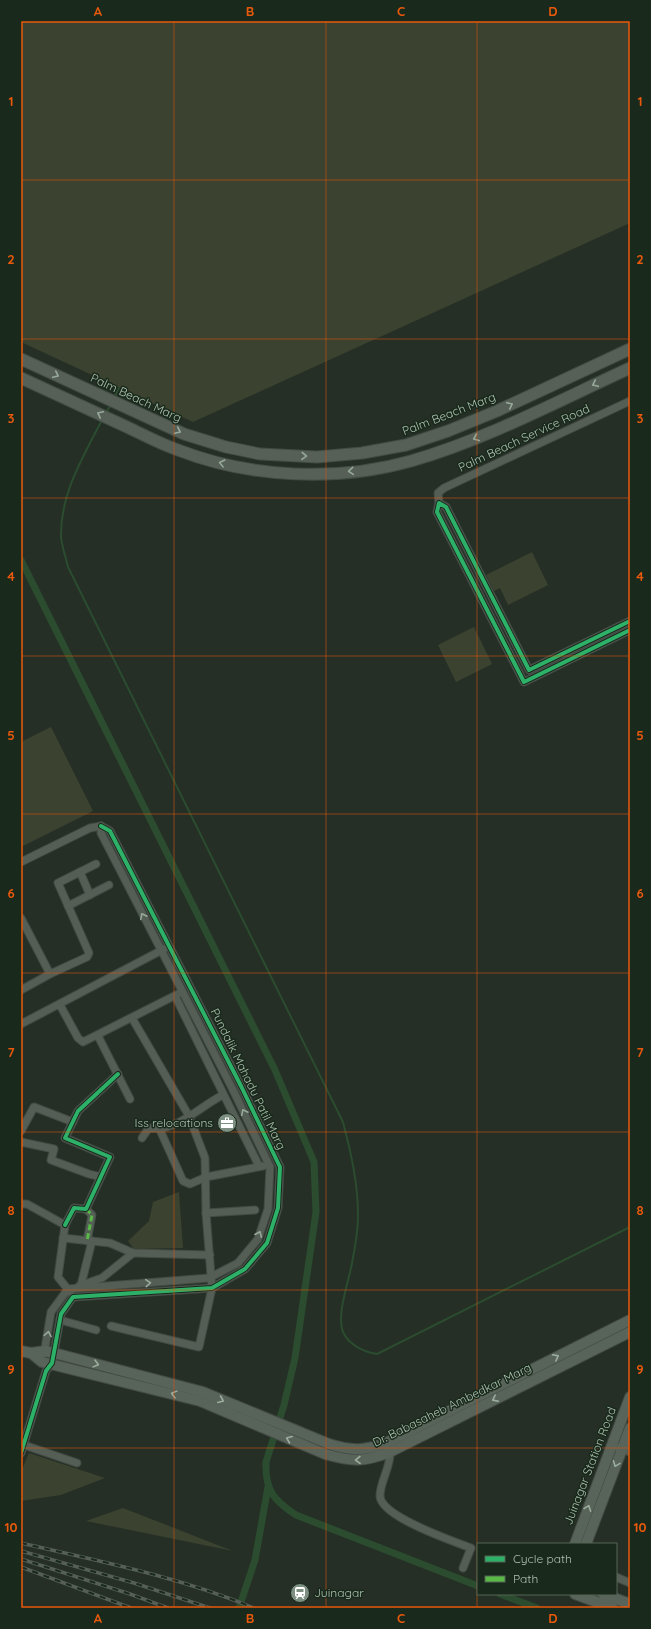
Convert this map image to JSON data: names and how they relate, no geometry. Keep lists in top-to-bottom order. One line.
{"streets":{"main road":["Palm Beach Marg","Dr. Babasaheb Ambedkar Marg","Juinagar Station Road"],"street":["Palm Beach Service Road","Pundalik Mahadu Patil Marg"]},"places":{"office":["Iss relocations"],"station":["Juinagar"]},"legend":["Cycle path","Path"],"grid":{"columns":["A","B","C","D"],"rows":["1","2","3","4","5","6","7","8","9","10"]}}
